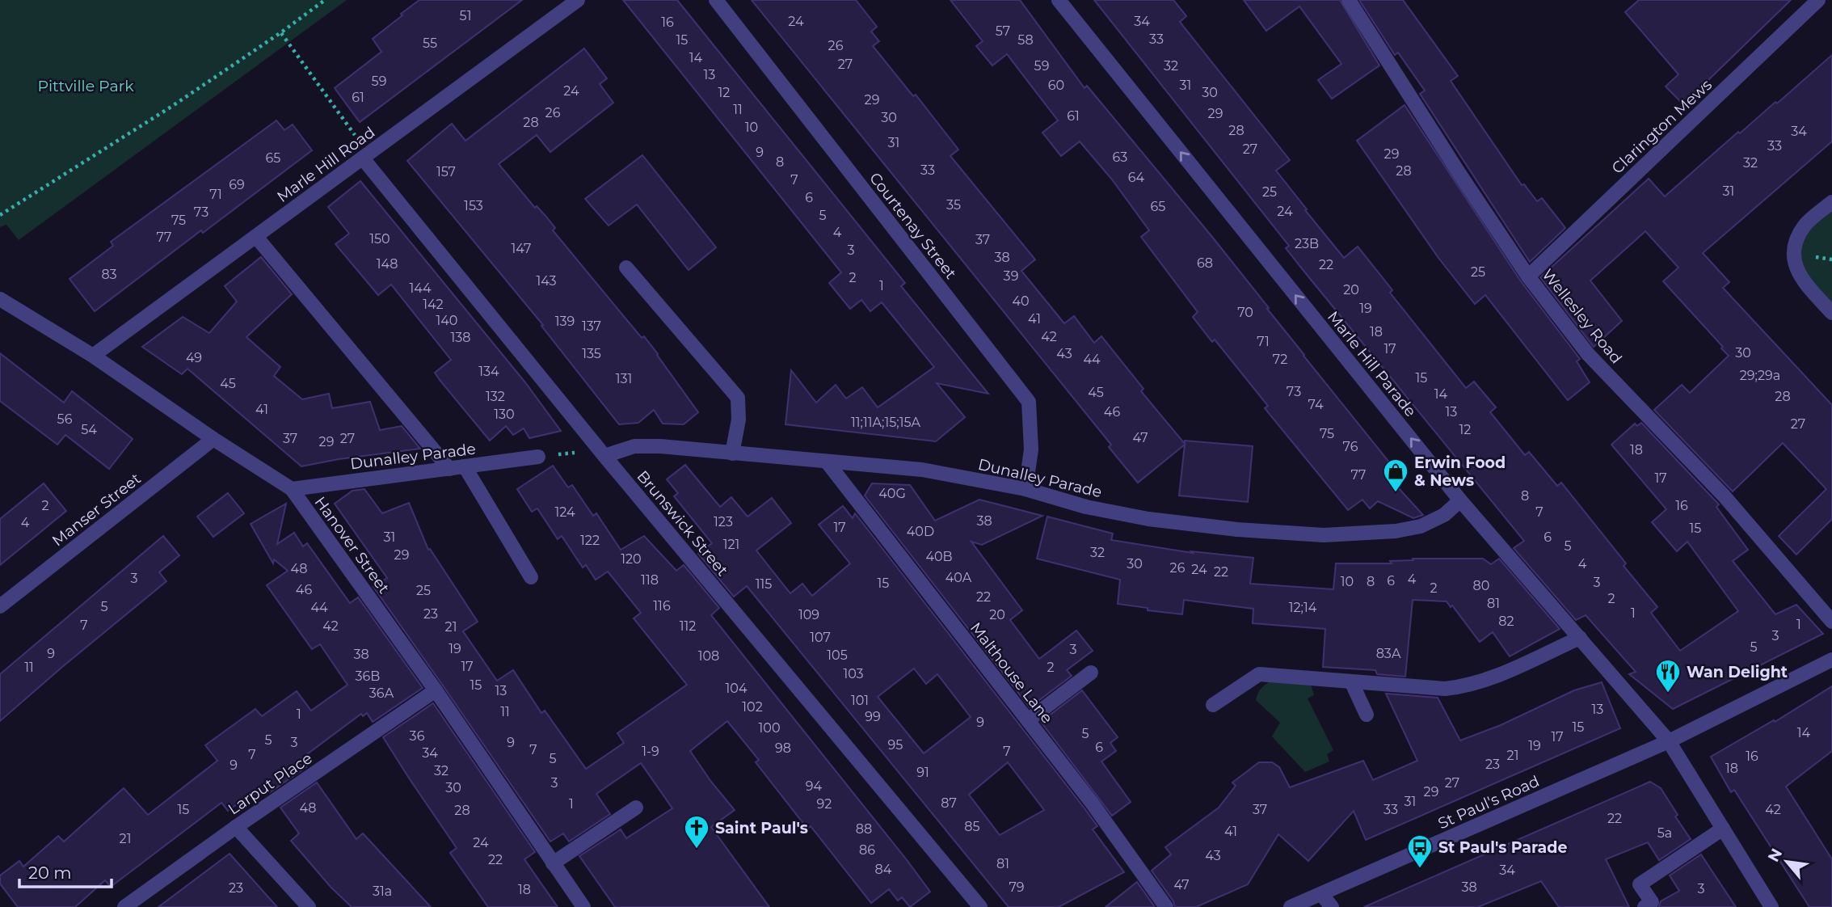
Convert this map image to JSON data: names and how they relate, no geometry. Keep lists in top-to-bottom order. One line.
{"streets":{"street":["Clarington Mews","Marle Hill Road","Courtenay Street","Wellesley Road","Marle Hill Parade","Dunalley Parade","Manser Street","Brunswick Street","Hanover Street","Malthouse Lane","Larput Place","St Paul's Road"]},"crossings":[["Clarington Mews","Wellesley Road"],["Marle Hill Road","Brunswick Street"],["Marle Hill Road","Hanover Street"],["Courtenay Street","Dunalley Parade"],["Marle Hill Parade","Dunalley Parade"],["Marle Hill Parade","St Paul's Road"],["Dunalley Parade","Brunswick Street"],["Dunalley Parade","Hanover Street"],["Dunalley Parade","Malthouse Lane"],["Manser Street","Hanover Street"],["Hanover Street","Larput Place"]],"one_way":["Marle Hill Parade"],"parks":["Pittville Park"],"places":{"shop":["Erwin Food & News"],"restaurant":["Wan Delight"],"church":["Saint Paul's"],"bus stop":["St Paul's Parade"]},"house_numbers":["51","24","34","16","57","33","15","58","55","26","14","27","59","32","13","59","60","31","24","12","30","61","29","11","26","29","61","30","28","10","28","34","31","33","27","9","29","63","65","8","32","33","28","157","64","7","69","31","25","71","6","35","153","65","24","73","5","75","4","77","150","37","23B","147","3","38","68","148","22","25","83","39","2","143","1","144","20","40","142","19","70","41","140","139","137","18","42","138","71","17","30","135","43","49","44","72","134","29;29a","15","131","45","73","45","14","132","28","74","41","46","13","130","56","11;11A;15;15A","27","54","12","75","47","37","27","29","76","18","77","17","40G","8","2","16","124","7","38","123","4","17","15","40D","31","6","122","121","5","32","29","40B","120","30","4","26","48","24","22","40A","3","4","118","6","10","8","3","15","115","80","2","46","25","22","2","81","116","5","44","12;14","1","23","109","20","82","1","7","42","112","21","3","107","5","19","3","9","83A","38","105","108","17","11","2","103","36B","15","104","13","36A","101","102","13","11","1","99","9","15","100","14","5","36","17","5","3","9","95","19","6","98","7","1-9","7","34","7","21","16","5","23","9","18","32","91","3","27","94","30","29","31","87","1","92","48","15","37","33","42","28","22","85","88","41","5a","21","24","86","43","22","81","84","34","47","79","38","23","3","18","31a"],"scale_bar":"20 m","north":"top left"}
